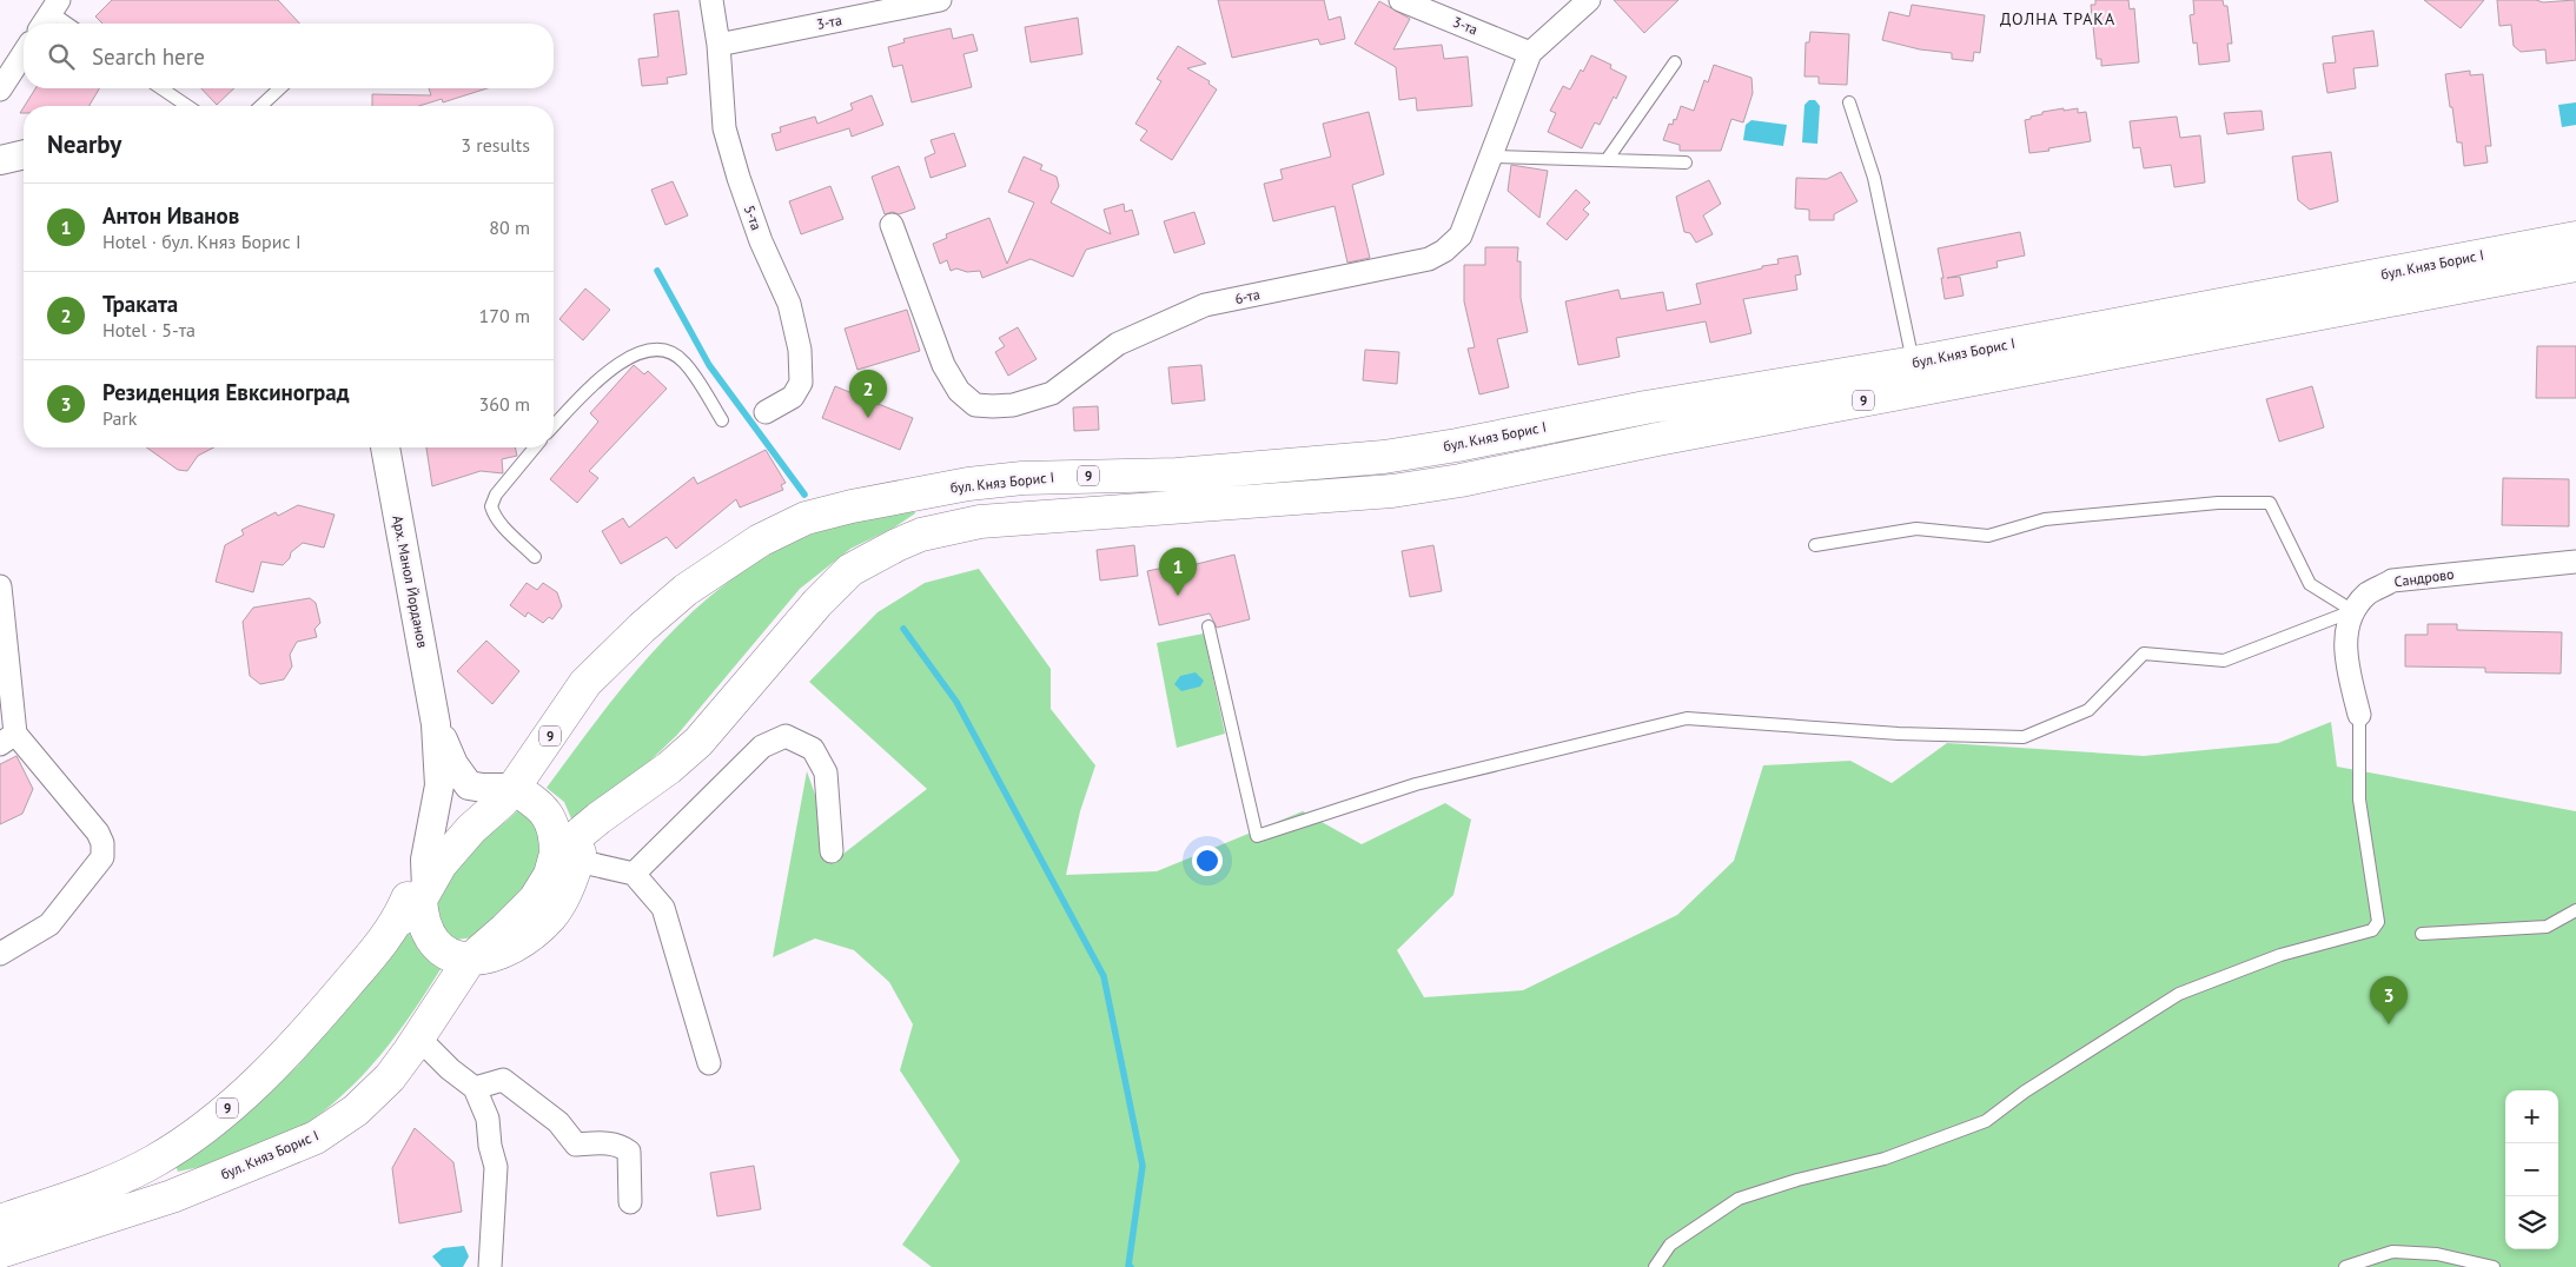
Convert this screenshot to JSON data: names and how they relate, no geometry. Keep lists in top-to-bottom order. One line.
{"streets":{"highway":["бул. Княз Борис I","9"],"street":["3-та","5-та","6-та","Сандрово","Арх. Манол Йорданов"]},"crossings":[["3-та","5-та"],["3-та","6-та"],["бул. Княз Борис I","9"],["бул. Княз Борис I","Арх. Манол Йорданов"],["9","Арх. Манол Йорданов"]],"districts":["ДОЛНА ТРАКА"],"page":{"search":"Search here","heading":["Nearby","3 results"],"list":[{"mark":"1","name":"Антон Иванов","note":"Hotel · бул. Княз Борис I","value":"80 m"},{"mark":"2","name":"Траката","note":"Hotel · 5-та","value":"170 m"},{"mark":"3","name":"Резиденция Евксиноград","note":"Park","value":"360 m"}],"pins":["2","1","3"],"map_buttons":["+","−"]}}
